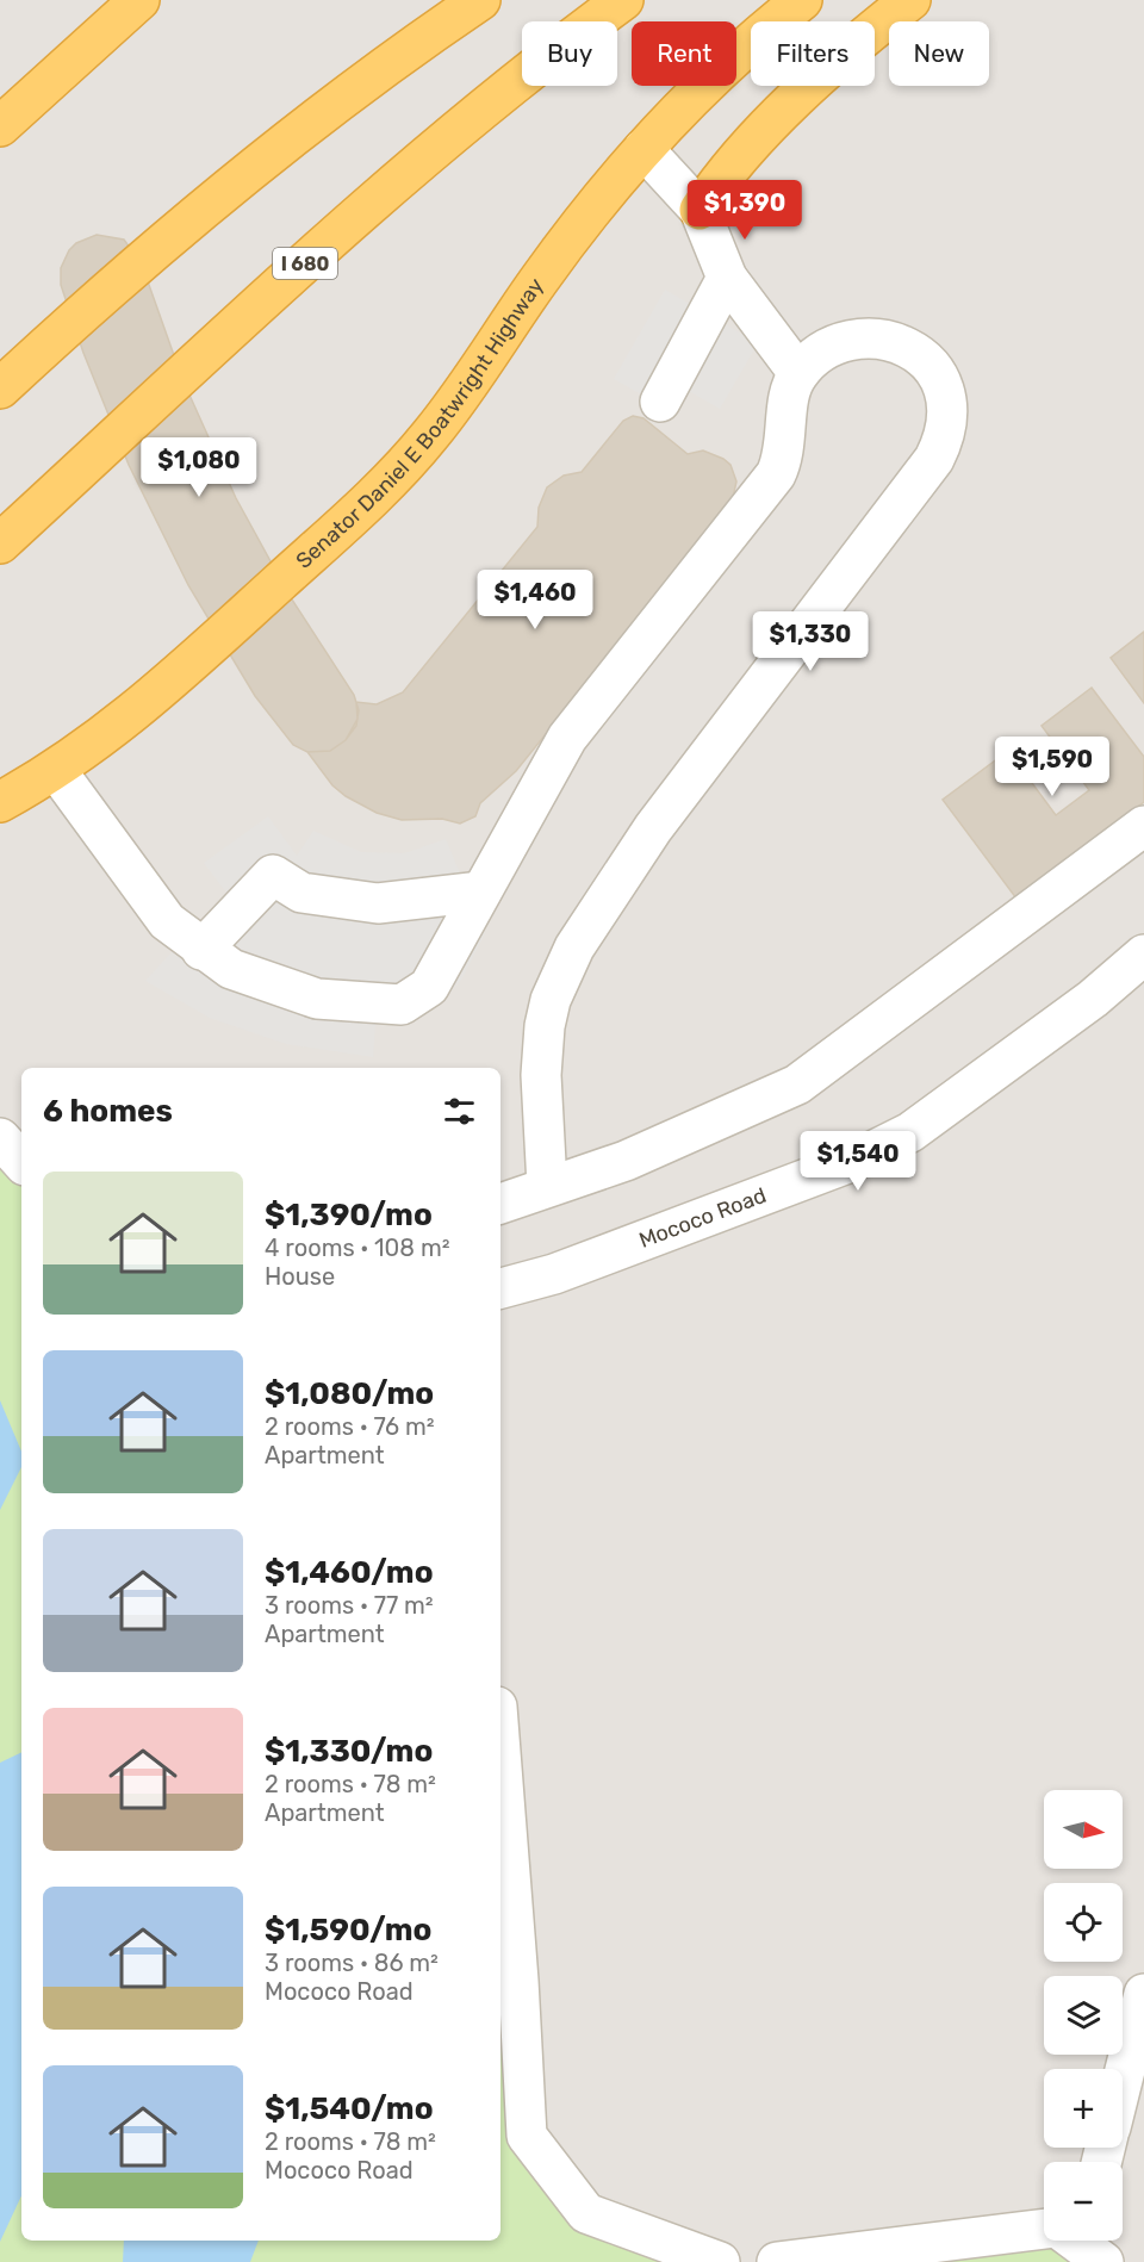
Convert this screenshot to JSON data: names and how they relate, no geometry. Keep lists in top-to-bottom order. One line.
{"streets":{"highway":["I 680","Senator Daniel E Boatwright Highway"],"street":["Mococo Road"]},"north":"right","page":{"chip":["Buy","Rent","Filters","New"],"price":["$1,390","$1,080","$1,460","$1,330","$1,590","$1,540"],"heading":"6 homes","list":[{"name":"$1,390/mo","note":"4 rooms · 108 m² · House"},{"name":"$1,080/mo","note":"2 rooms · 76 m² · Apartment"},{"name":"$1,460/mo","note":"3 rooms · 77 m² · Apartment"},{"name":"$1,330/mo","note":"2 rooms · 78 m² · Apartment"},{"name":"$1,590/mo","note":"3 rooms · 86 m² · Mococo Road"},{"name":"$1,540/mo","note":"2 rooms · 78 m² · Mococo Road"}],"map_buttons":["+","−"]}}
